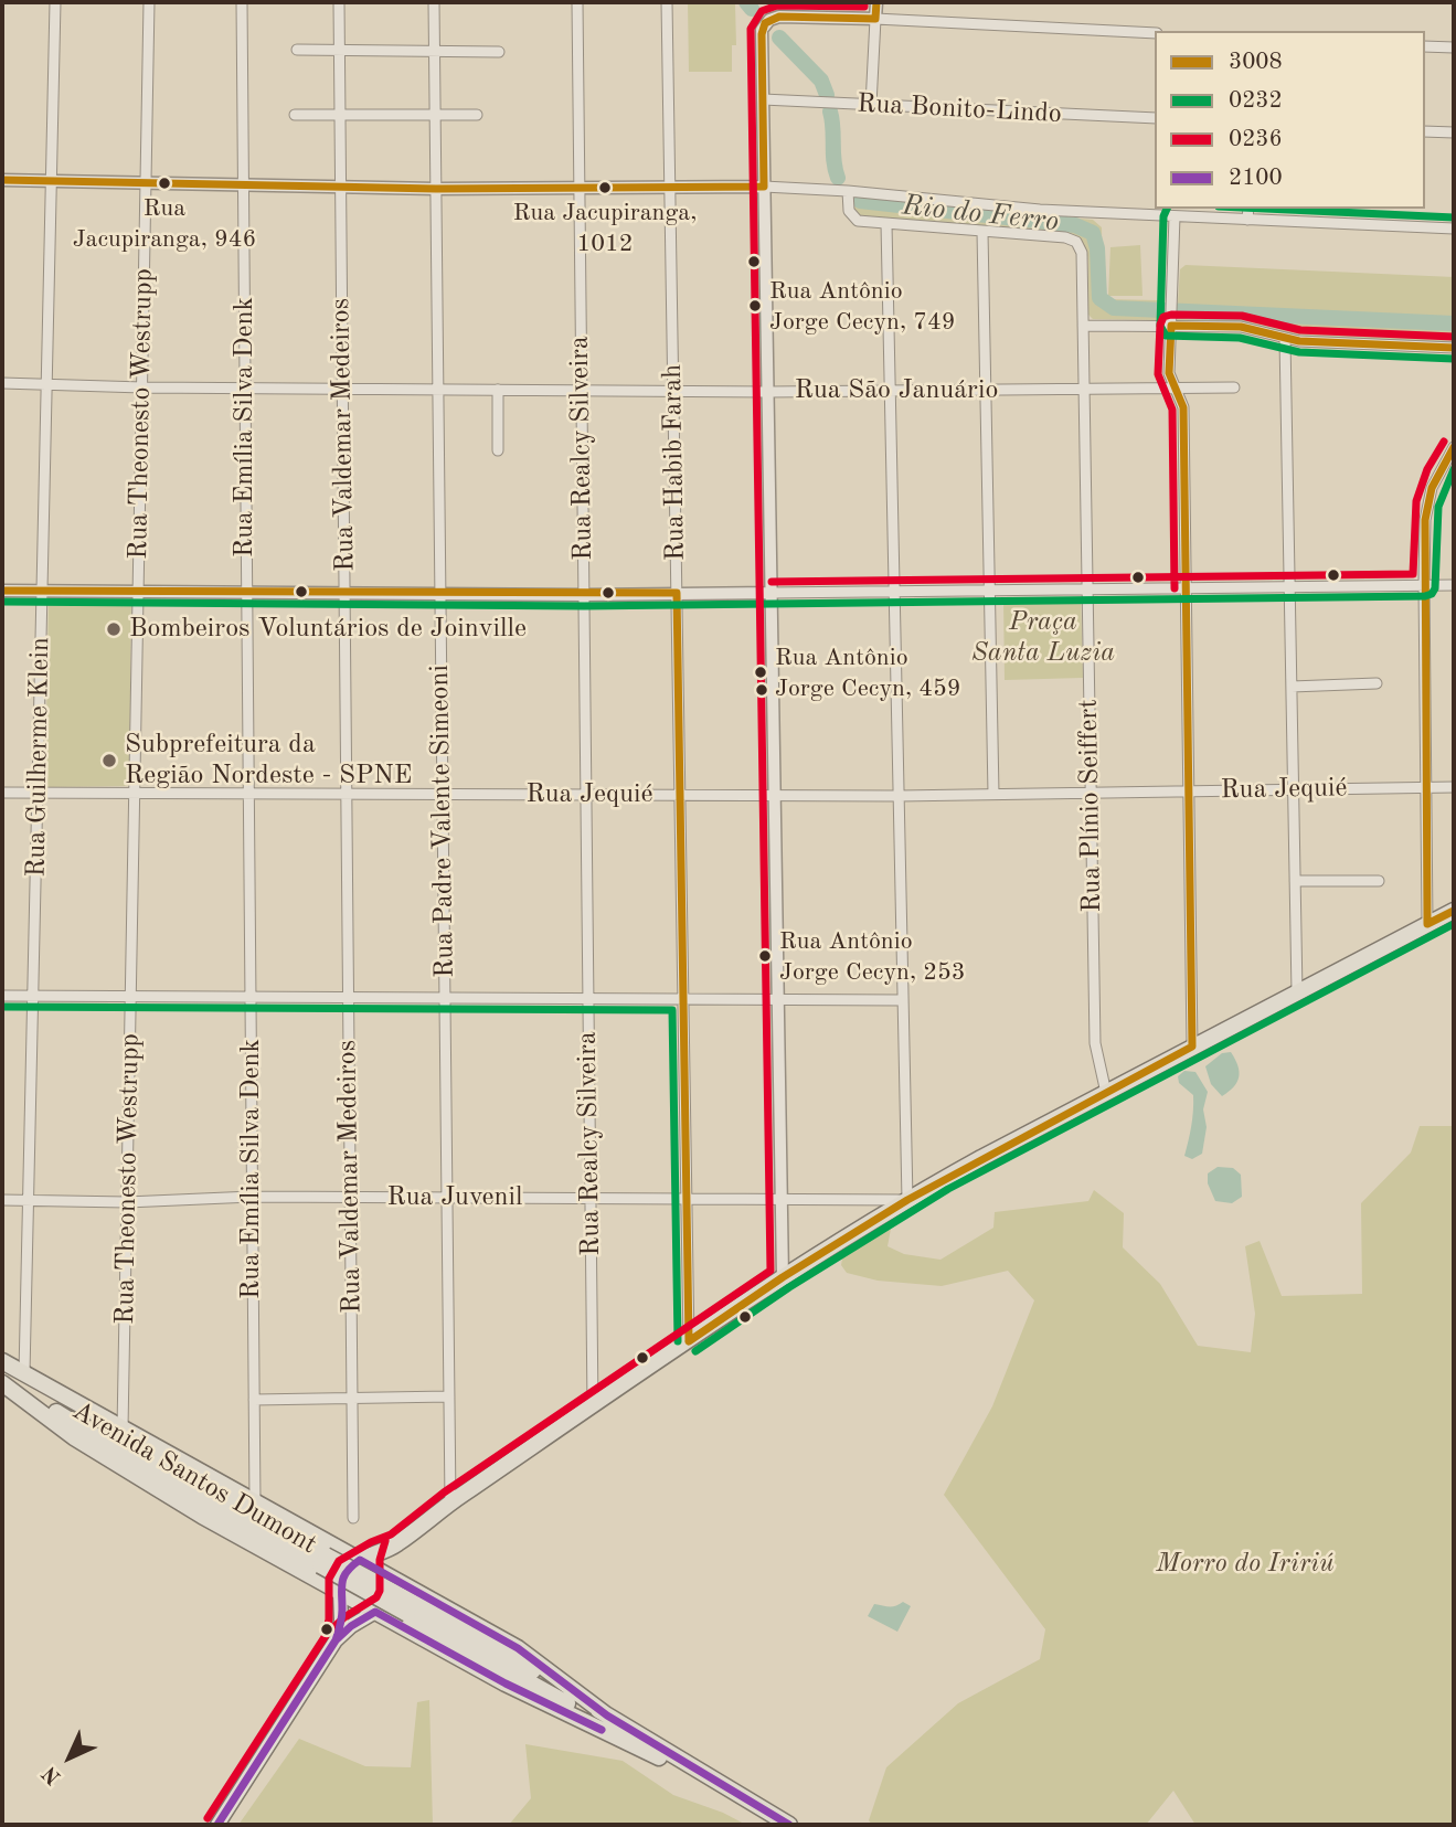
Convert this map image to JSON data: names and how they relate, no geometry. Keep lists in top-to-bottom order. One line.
{"streets":{"main road":["Avenida Santos Dumont"],"street":["Rua Bonito-Lindo","Rua São Januário","Rua Theonesto Westrupp","Rua Emília Silva Denk","Rua Valdemar Medeiros","Rua Realcy Silveira","Rua Habib Farah","Rua Guilherme Klein","Rua Jequié","Rua Plínio Seiffert","Rua Padre Valente Simeoni","Rua Juvenil"]},"crossings":[["Rua São Januário","Rua Theonesto Westrupp"],["Rua São Januário","Rua Emília Silva Denk"],["Rua São Januário","Rua Valdemar Medeiros"],["Rua São Januário","Rua Realcy Silveira"],["Rua São Januário","Rua Habib Farah"],["Rua São Januário","Rua Guilherme Klein"],["Rua São Januário","Rua Plínio Seiffert"],["Rua São Januário","Rua Padre Valente Simeoni"],["Rua Theonesto Westrupp","Rua Jequié"],["Rua Theonesto Westrupp","Rua Juvenil"],["Rua Emília Silva Denk","Rua Jequié"],["Rua Emília Silva Denk","Rua Juvenil"],["Rua Valdemar Medeiros","Rua Jequié"],["Rua Valdemar Medeiros","Rua Juvenil"],["Rua Realcy Silveira","Rua Jequié"],["Rua Realcy Silveira","Rua Juvenil"],["Rua Habib Farah","Rua Jequié"],["Rua Habib Farah","Rua Juvenil"],["Rua Guilherme Klein","Rua Jequié"],["Rua Guilherme Klein","Rua Juvenil"],["Rua Jequié","Rua Plínio Seiffert"],["Rua Jequié","Rua Padre Valente Simeoni"],["Rua Padre Valente Simeoni","Rua Juvenil"]],"water":["Rio do Ferro"],"parks":["Praça Santa Luzia","Morro do Iririú"],"places":["Rua Jacupiranga, 946","Rua Jacupiranga, 1012","Rua Antônio Jorge Cecyn, 749","Bombeiros Voluntários de Joinville","Rua Antônio Jorge Cecyn, 459","Subprefeitura da Região Nordeste - SPNE","Rua Antônio Jorge Cecyn, 253"],"lines":["transit line 3008","transit line 0236","transit line 0232","transit line 2100"],"legend":["3008","0232","0236","2100"],"north":"bottom left"}
